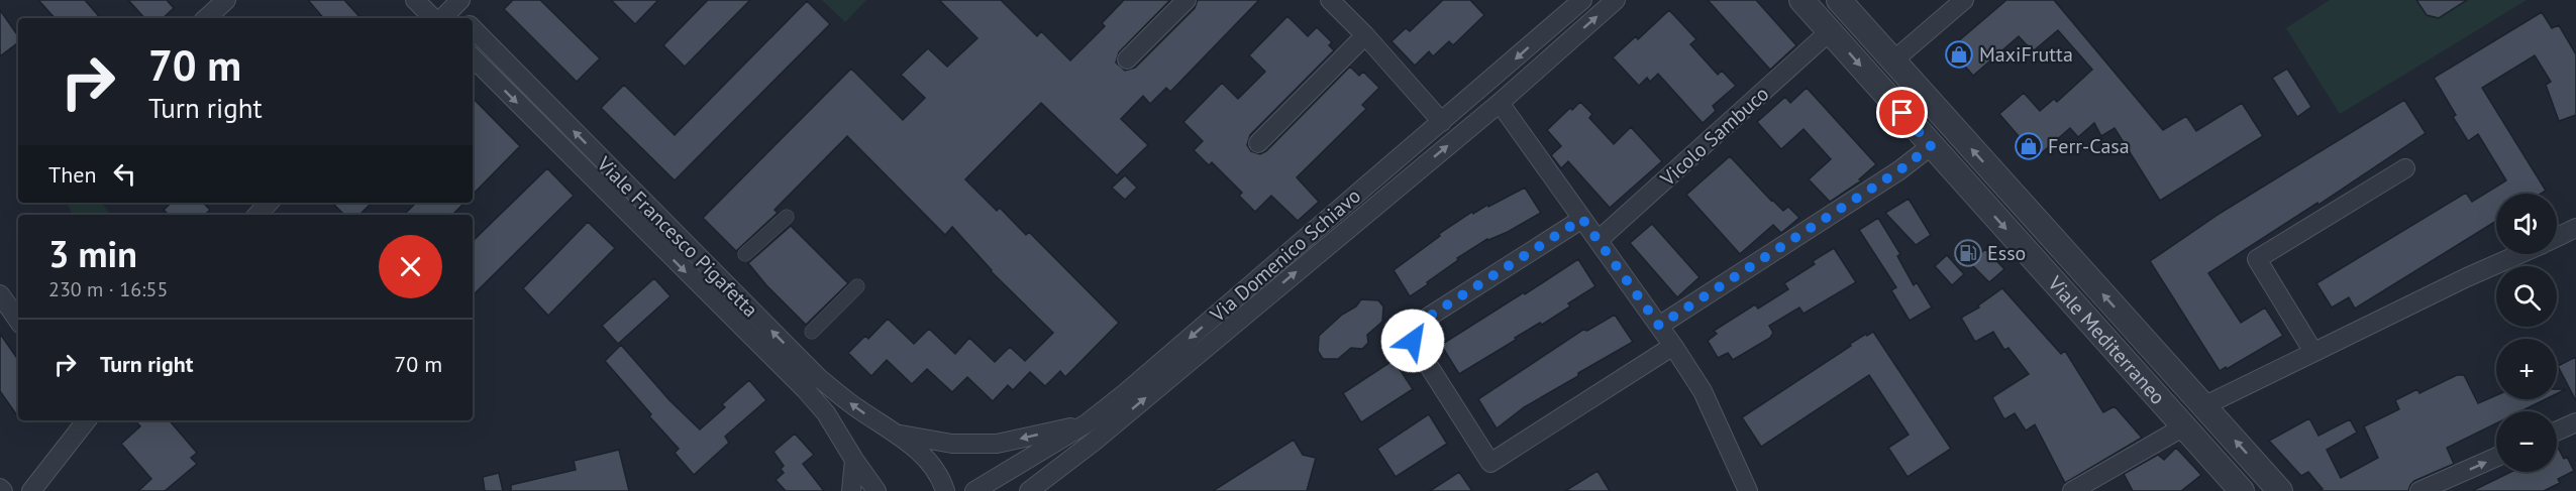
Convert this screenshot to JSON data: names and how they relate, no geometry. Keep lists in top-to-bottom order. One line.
{"streets":{"street":["Vicolo Sambuco","Viale Francesco Pigafetta","Via Domenico Schiavo","Viale Mediterraneo"]},"crossings":[["Vicolo Sambuco","Viale Mediterraneo"],["Viale Francesco Pigafetta","Via Domenico Schiavo"]],"places":{"shop":["MaxiFrutta","Ferr-Casa"],"fuel station":["Esso"]},"page":{"turn":["70 m","Turn right"],"then":"Then","map_buttons":["+","−"],"heading":["3 min","230 m · 16:55"],"list":[{"name":"Turn right","value":"70 m"}]}}
